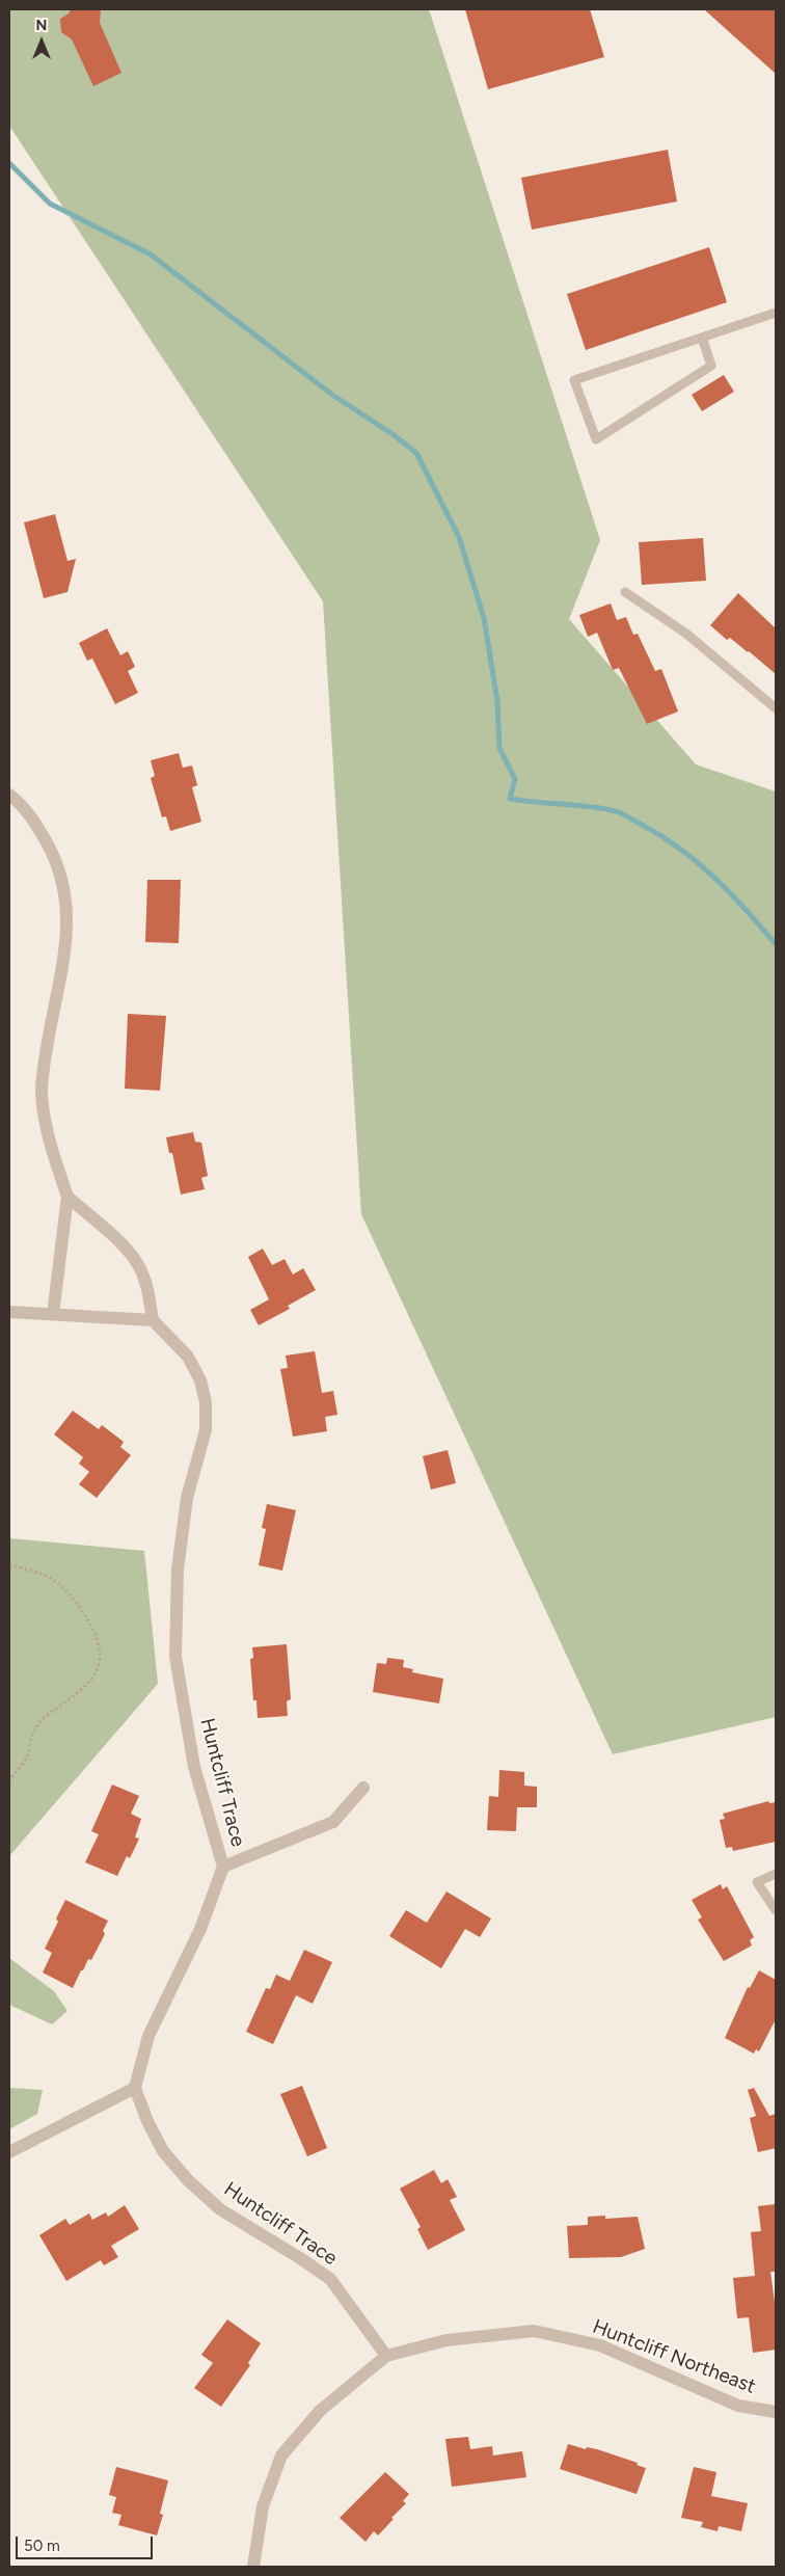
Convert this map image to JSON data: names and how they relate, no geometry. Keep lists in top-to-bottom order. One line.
{"streets":{"street":["Huntcliff Trace","Huntcliff Northeast"]},"crossings":[["Huntcliff Trace","Huntcliff Northeast"]],"scale_bar":"50 m","north":"top"}
